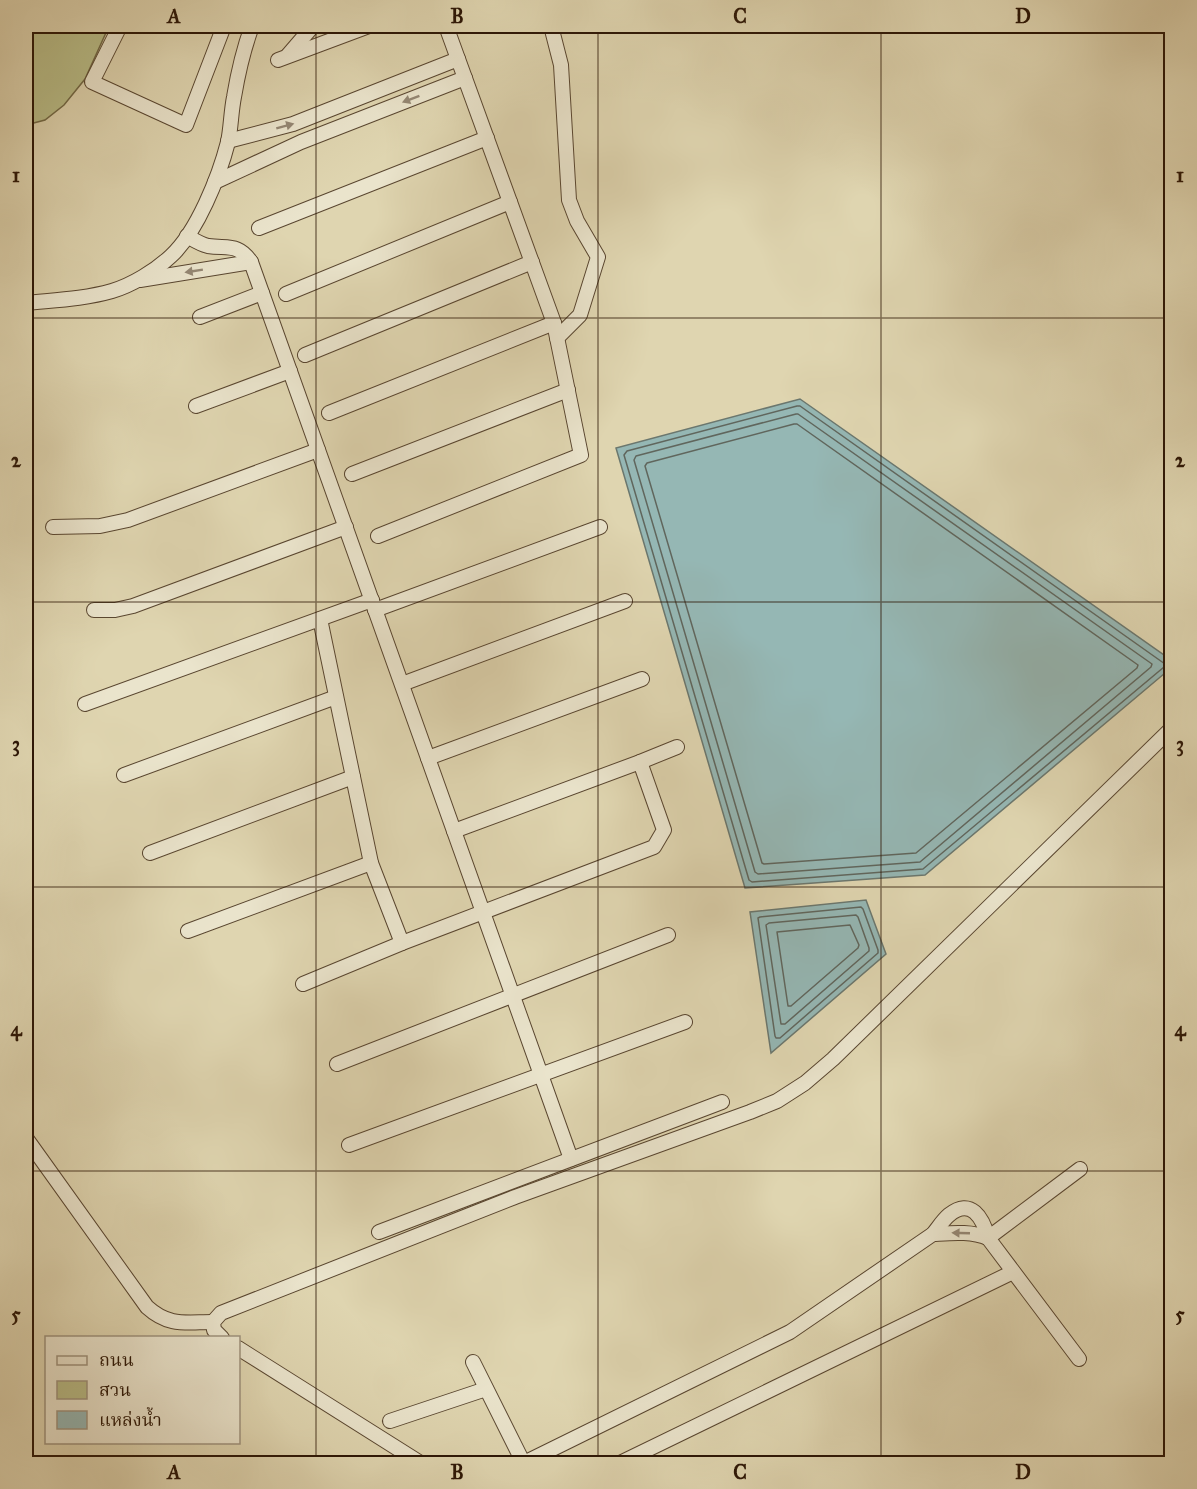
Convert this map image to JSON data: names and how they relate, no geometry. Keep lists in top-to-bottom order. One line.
{"legend":["ถนน","สวน","แหล่งน้ำ"],"grid":{"columns":["A","B","C","D"],"rows":["1","2","3","4","5"]}}
